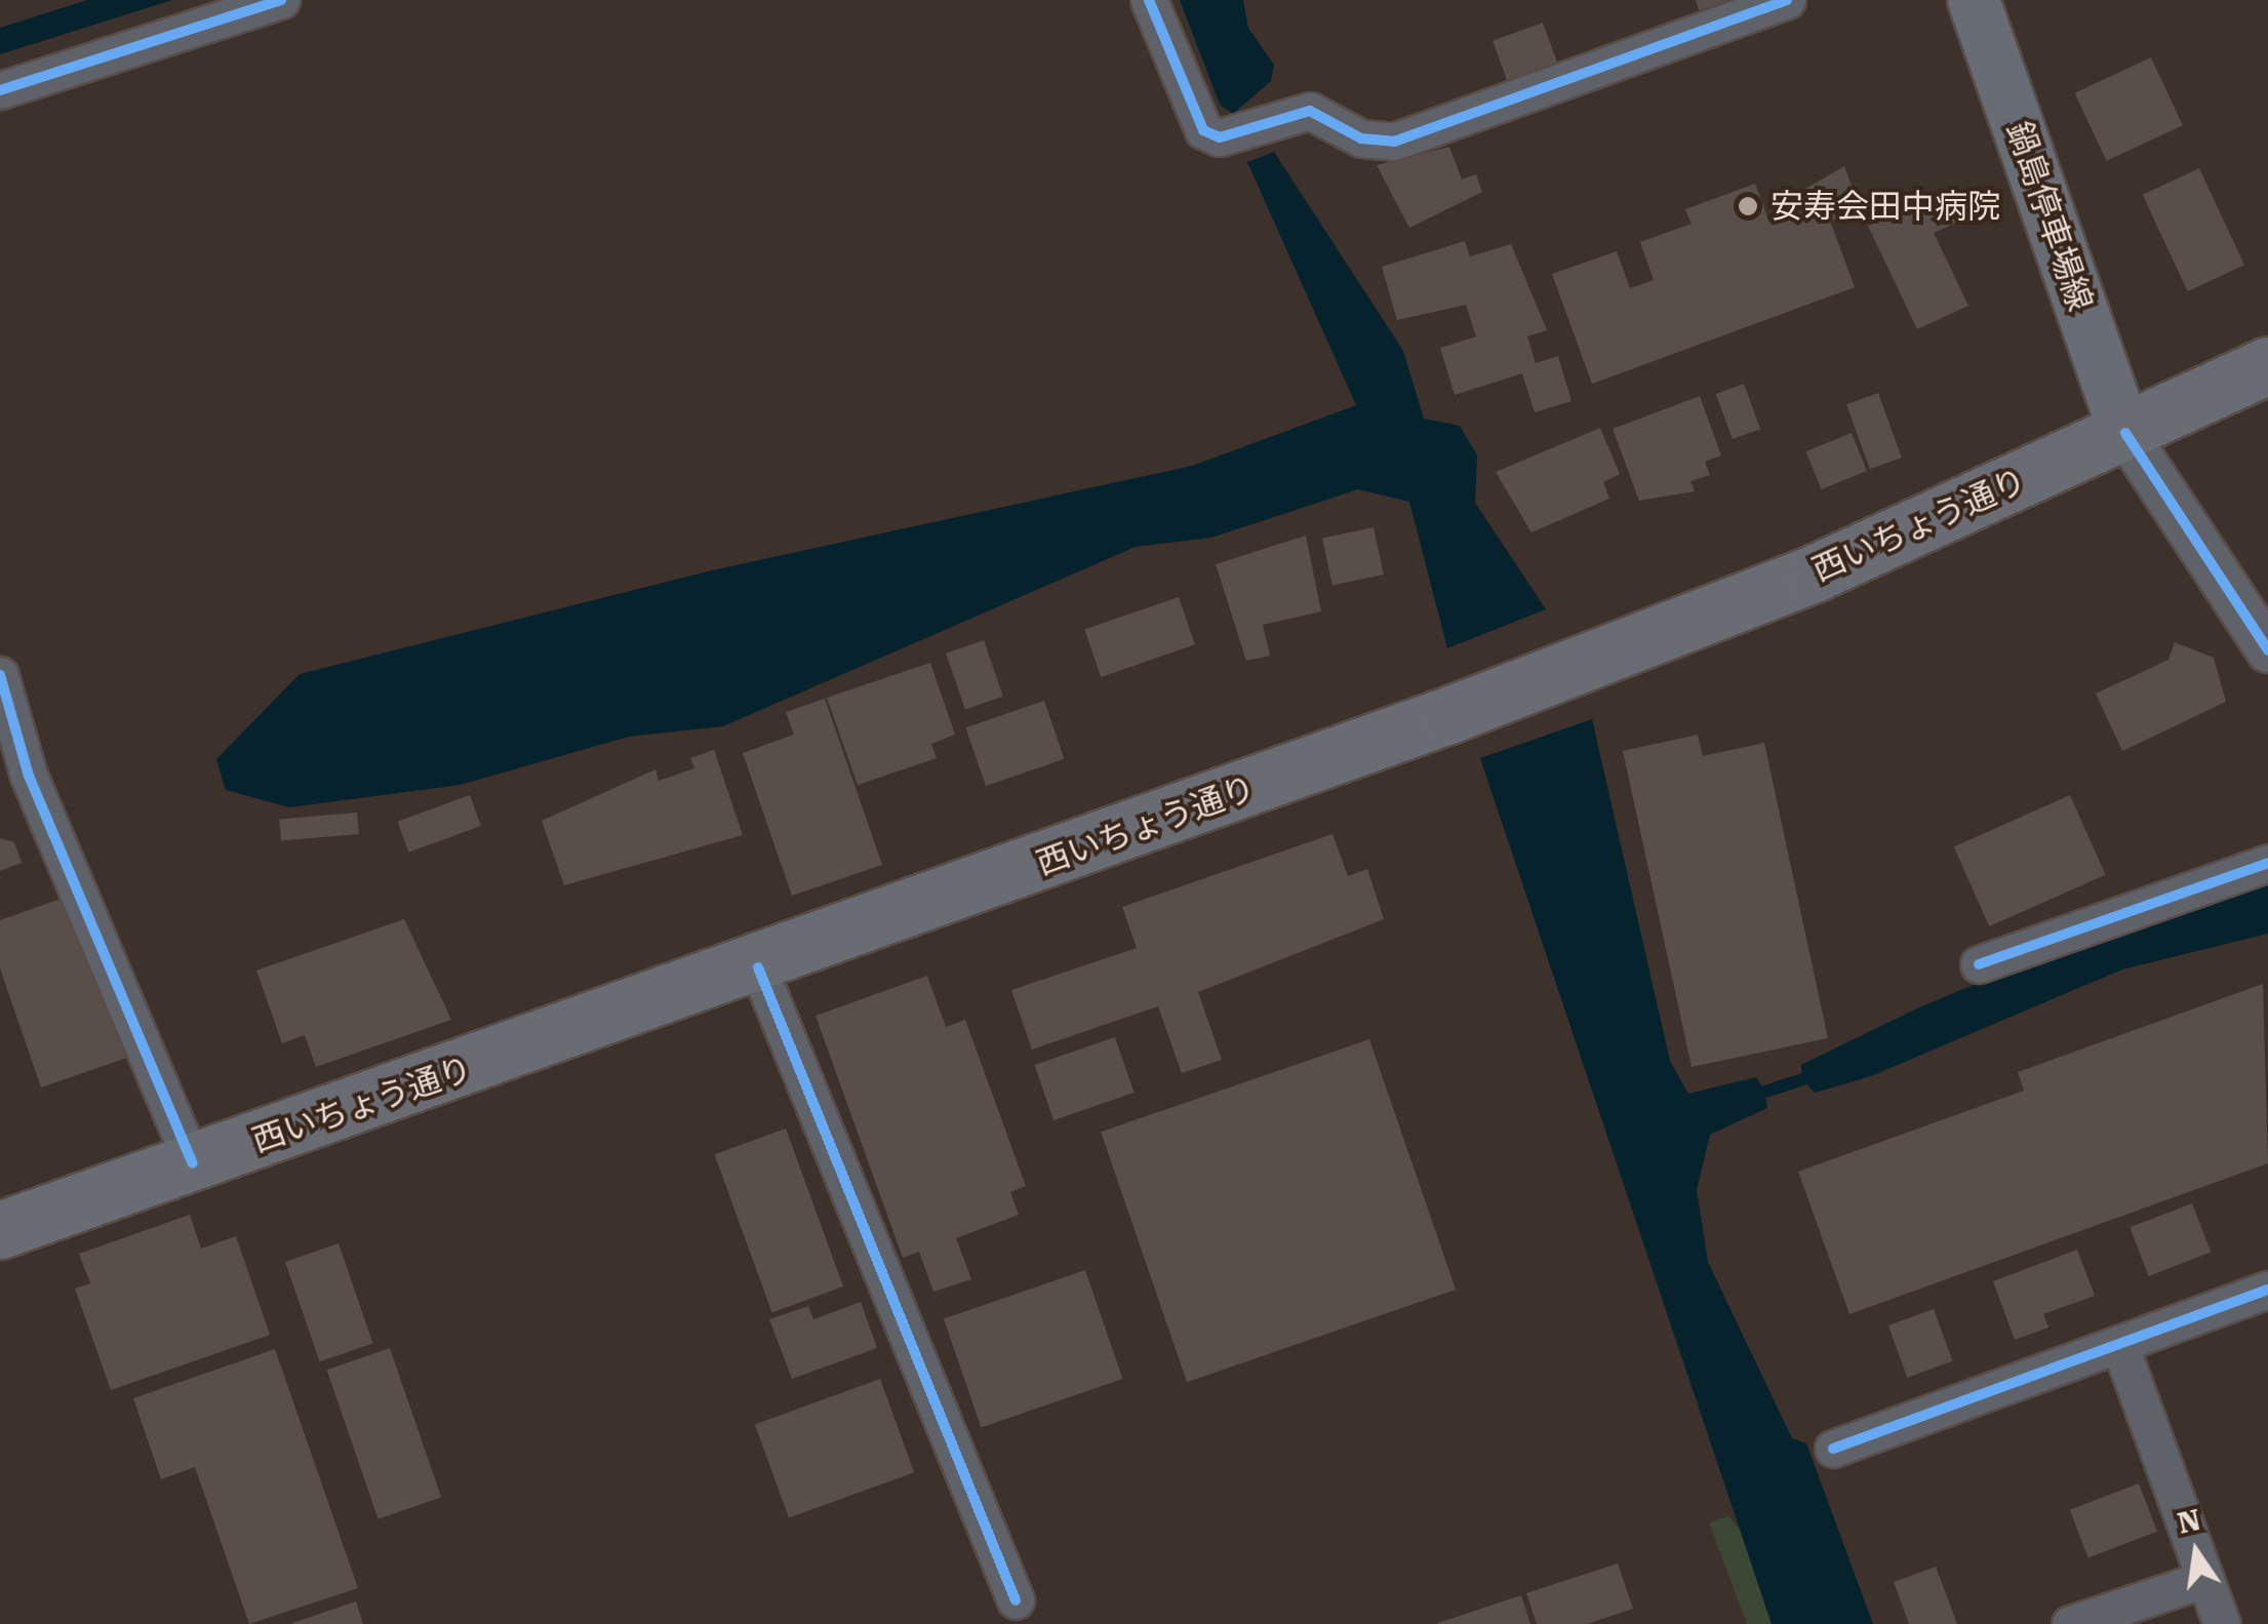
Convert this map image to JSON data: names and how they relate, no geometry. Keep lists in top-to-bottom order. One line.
{"streets":{"highway":["西いちょう通り"],"main road":["鍋島停車場線"]},"crossings":[["鍋島停車場線","西いちょう通り"]],"places":["安寿会田中病院"],"north":"top"}
